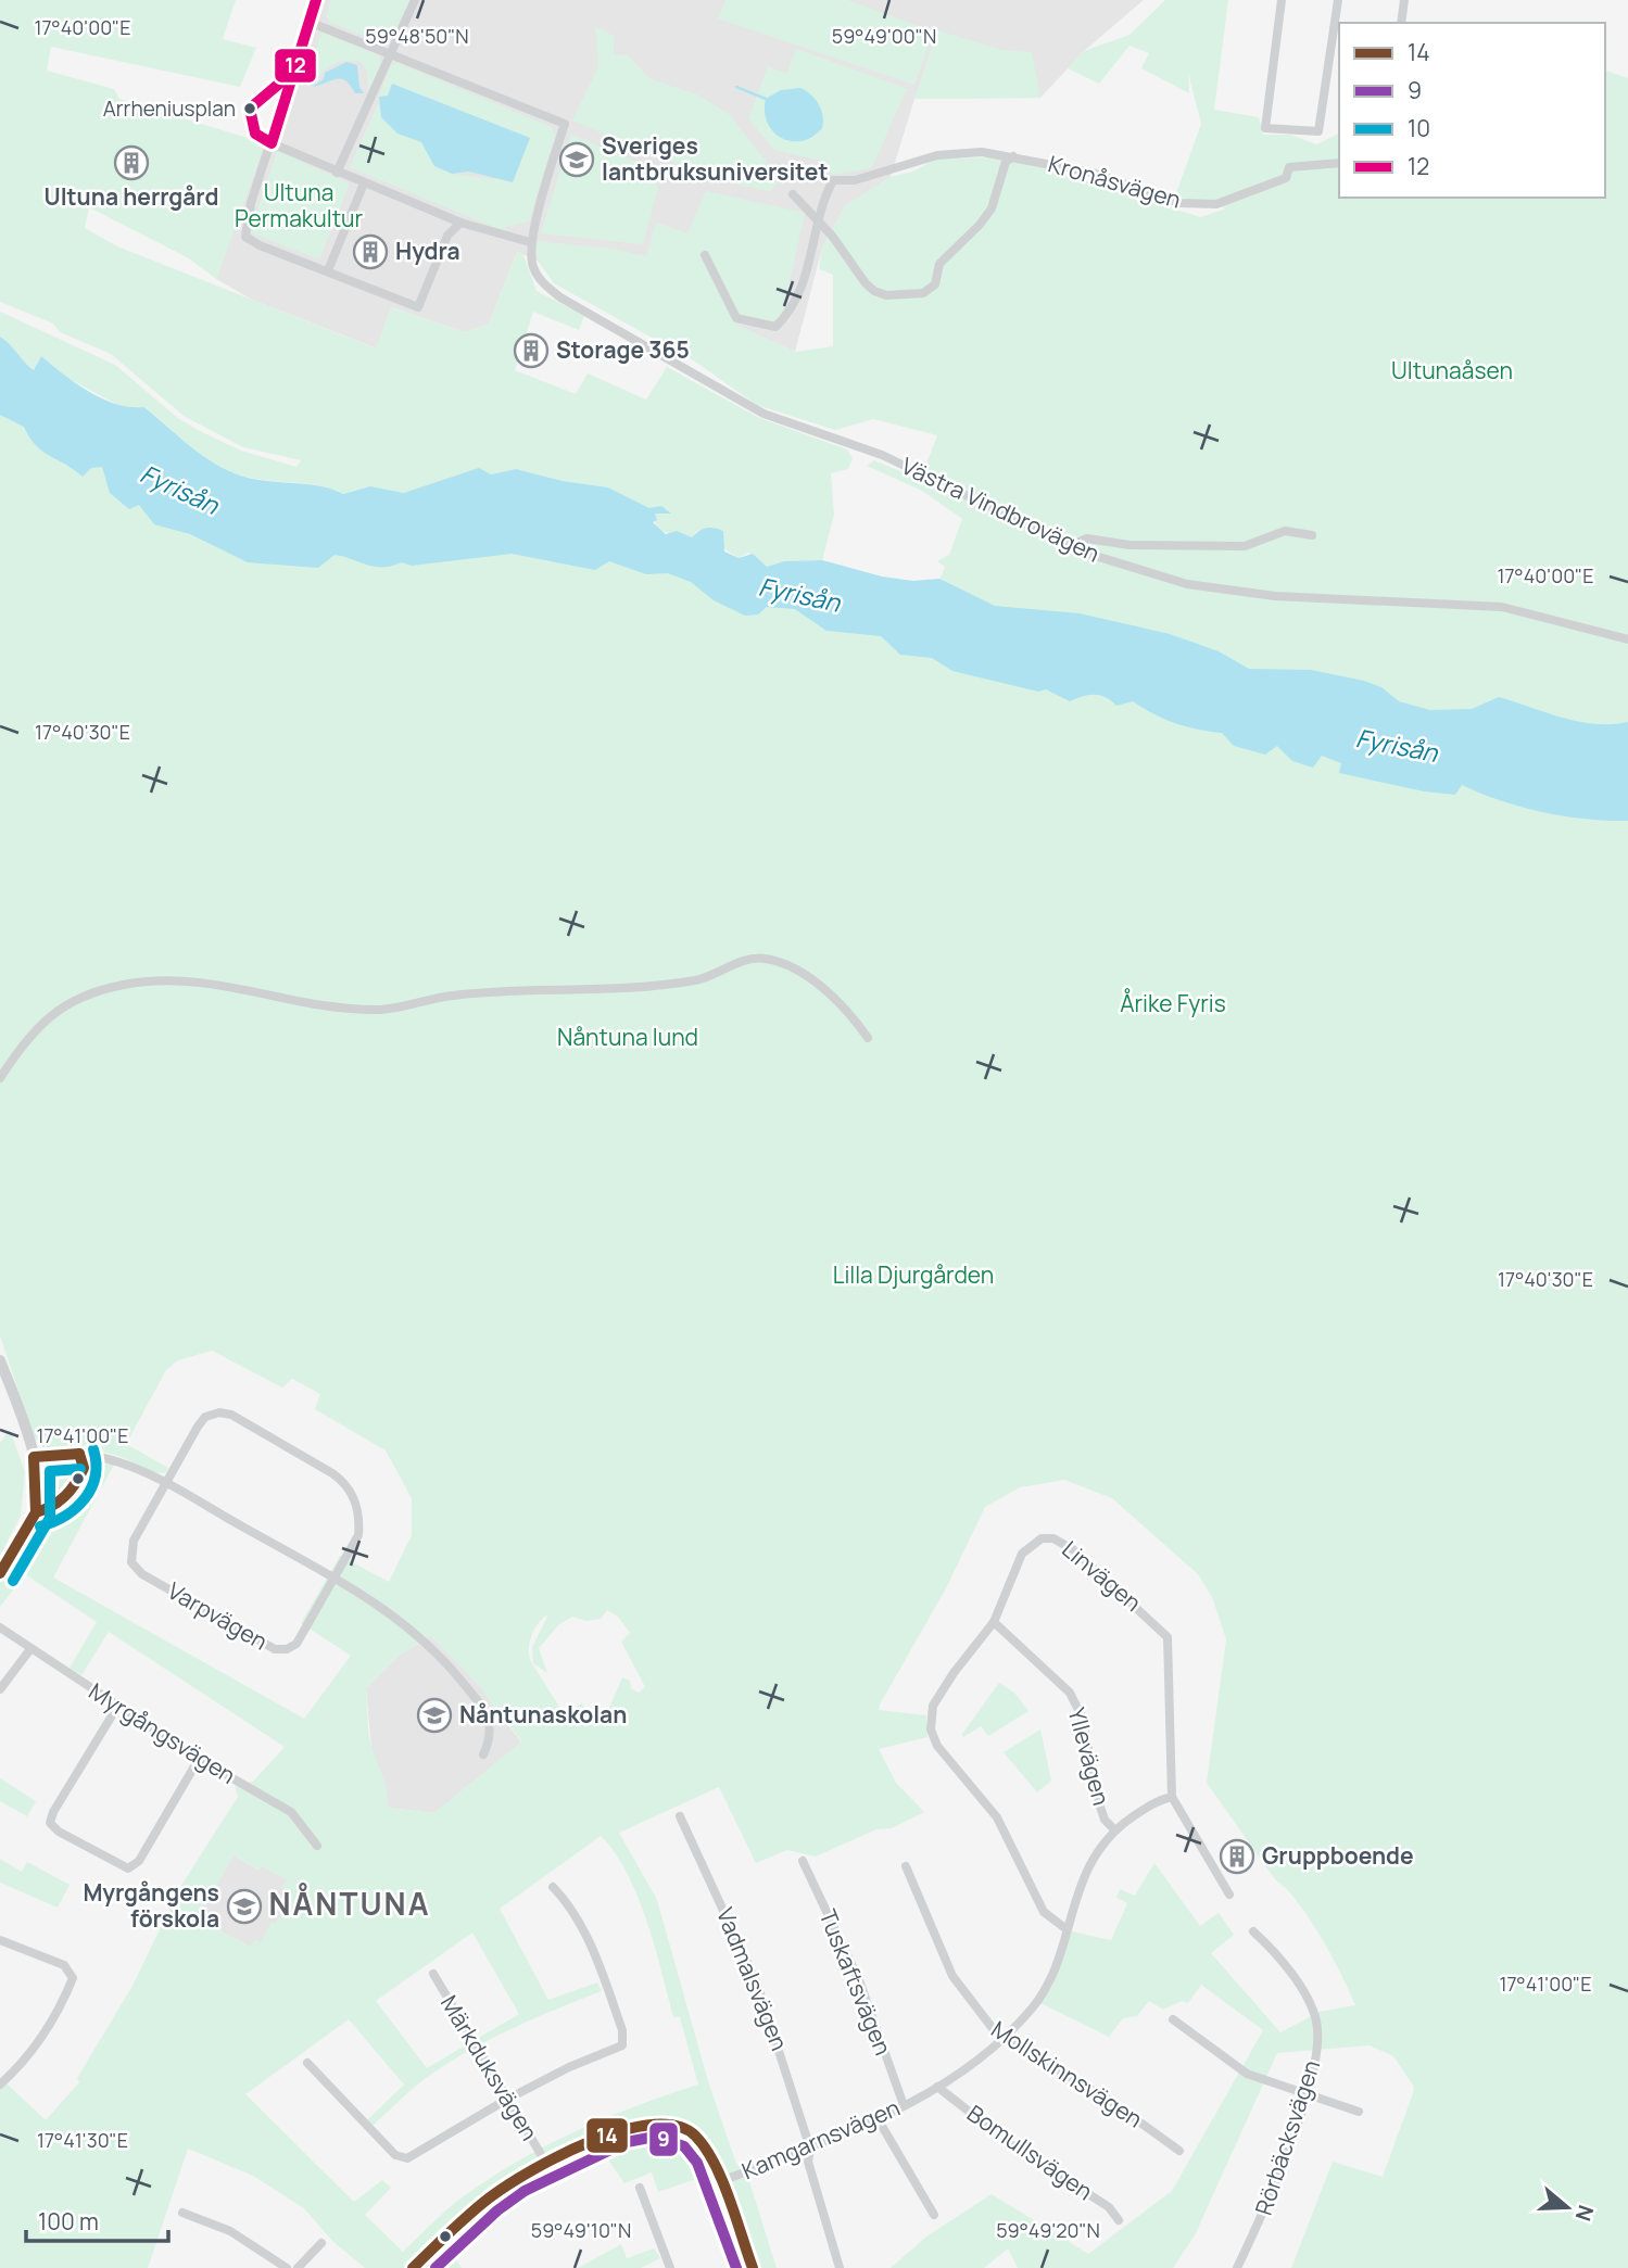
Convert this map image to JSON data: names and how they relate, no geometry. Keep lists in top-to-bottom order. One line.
{"streets":{"street":["Kronåsvägen","Västra Vindbrovägen","Linvägen","Varpvägen","Myrgångsvägen","Yllevägen","Vadmalsvägen","Tuskaftsvägen","Märkduksvägen","Mollskinnsvägen","Rörbäcksvägen","Kamgarnsvägen","Bomullsvägen"]},"crossings":[["Linvägen","Yllevägen"],["Linvägen","Kamgarnsvägen"],["Yllevägen","Kamgarnsvägen"],["Vadmalsvägen","Kamgarnsvägen"],["Tuskaftsvägen","Kamgarnsvägen"],["Mollskinnsvägen","Kamgarnsvägen"],["Kamgarnsvägen","Bomullsvägen"]],"districts":["NÅNTUNA"],"water":["Fyrisån"],"parks":["Ultuna Permakultur","Ultunaåsen","Årike Fyris","Nåntuna lund","Lilla Djurgården"],"places":{"other":["Arrheniusplan"],"school or university":["Sveriges lantbruksuniversitet","Nåntunaskolan","Myrgångens förskola"],"building":["Ultuna herrgård","Hydra","Storage 365","Gruppboende"]},"lines":["transit line 12","transit line 10","transit line 14","transit line 9"],"legend":["14","9","10","12"],"scale_bar":"100 m","north":"right","coordinates":["17°40'00\"E","59°49'00\"N","59°48'50\"N","17°40'30\"E","17°41'00\"E","17°41'30\"E","59°49'10\"N","59°49'20\"N"]}
